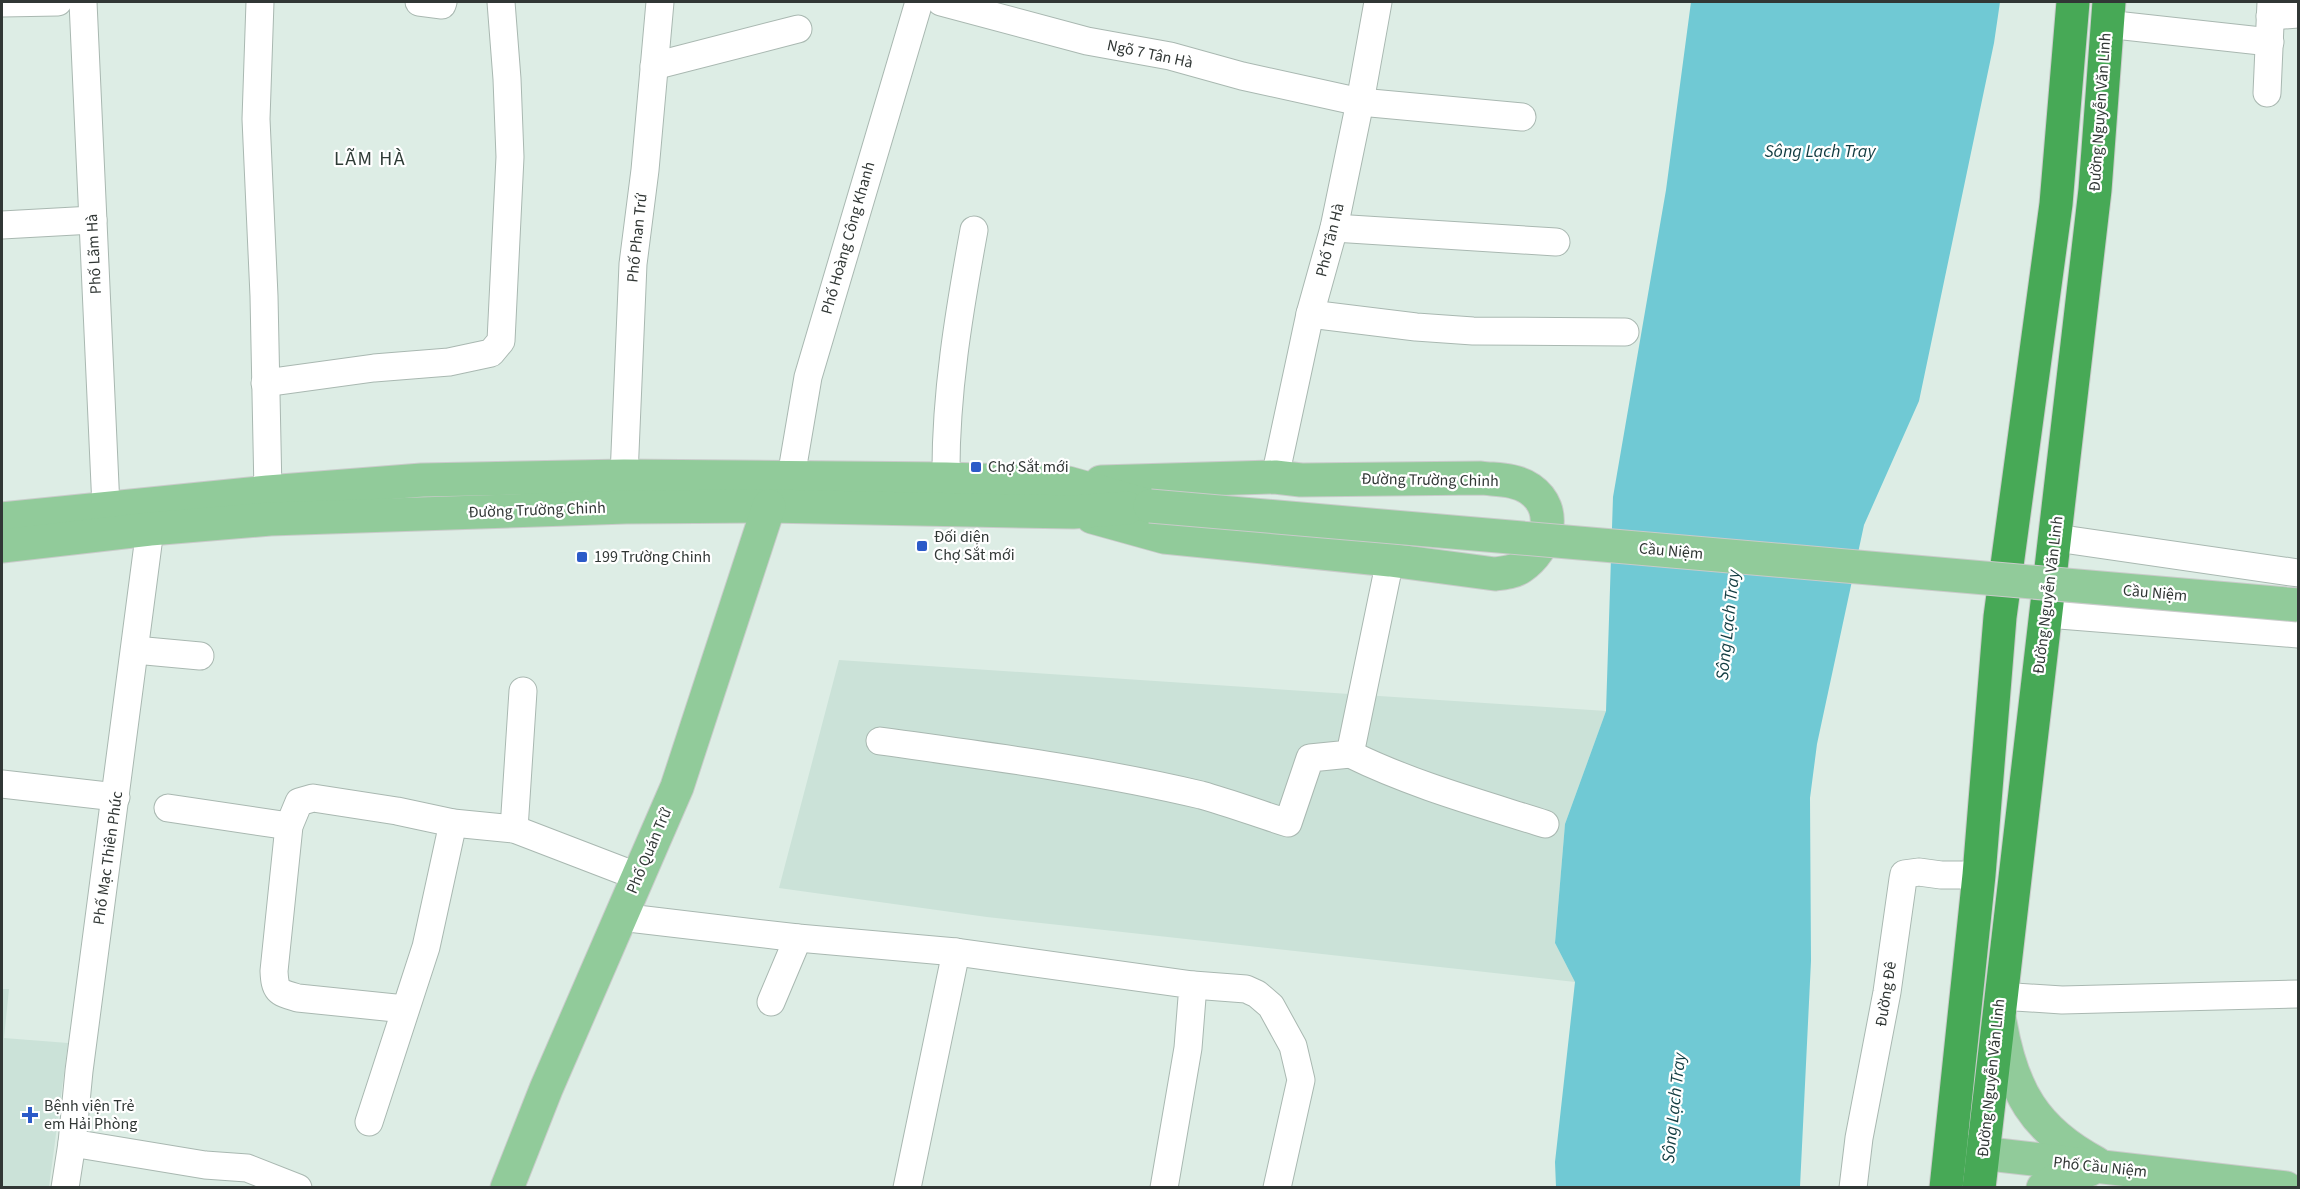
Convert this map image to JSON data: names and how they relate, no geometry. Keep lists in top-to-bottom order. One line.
{"streets":{"highway":["Đường Nguyễn Văn Linh"],"main road":["Đường Trường Chinh","Cầu Niệm","Phố Quán Trữ","Phố Cầu Niệm"],"street":["Ngõ 7 Tân Hà","Phố Phan Trứ","Phố Hoàng Công Khanh","Phố Tân Hà","Phố Lãm Hà","Phố Mạc Thiên Phúc","Đường Đê"]},"crossings":[["Ngõ 7 Tân Hà","Phố Tân Hà"],["Đường Nguyễn Văn Linh","Đường Đê"],["Đường Nguyễn Văn Linh","Phố Cầu Niệm"],["Phố Phan Trứ","Đường Trường Chinh"],["Phố Hoàng Công Khanh","Đường Trường Chinh"],["Phố Tân Hà","Đường Trường Chinh"],["Phố Lãm Hà","Đường Trường Chinh"],["Đường Trường Chinh","Cầu Niệm"],["Đường Trường Chinh","Phố Quán Trữ"],["Đường Trường Chinh","Phố Mạc Thiên Phúc"]],"districts":["LÃM HÀ"],"water":["Sông Lạch Tray"],"places":{"transit":["Chợ Sắt mới","Đối diện Chợ Sắt mới","199 Trường Chinh"],"health":["Bệnh viện Trẻ em Hải Phòng"]}}
